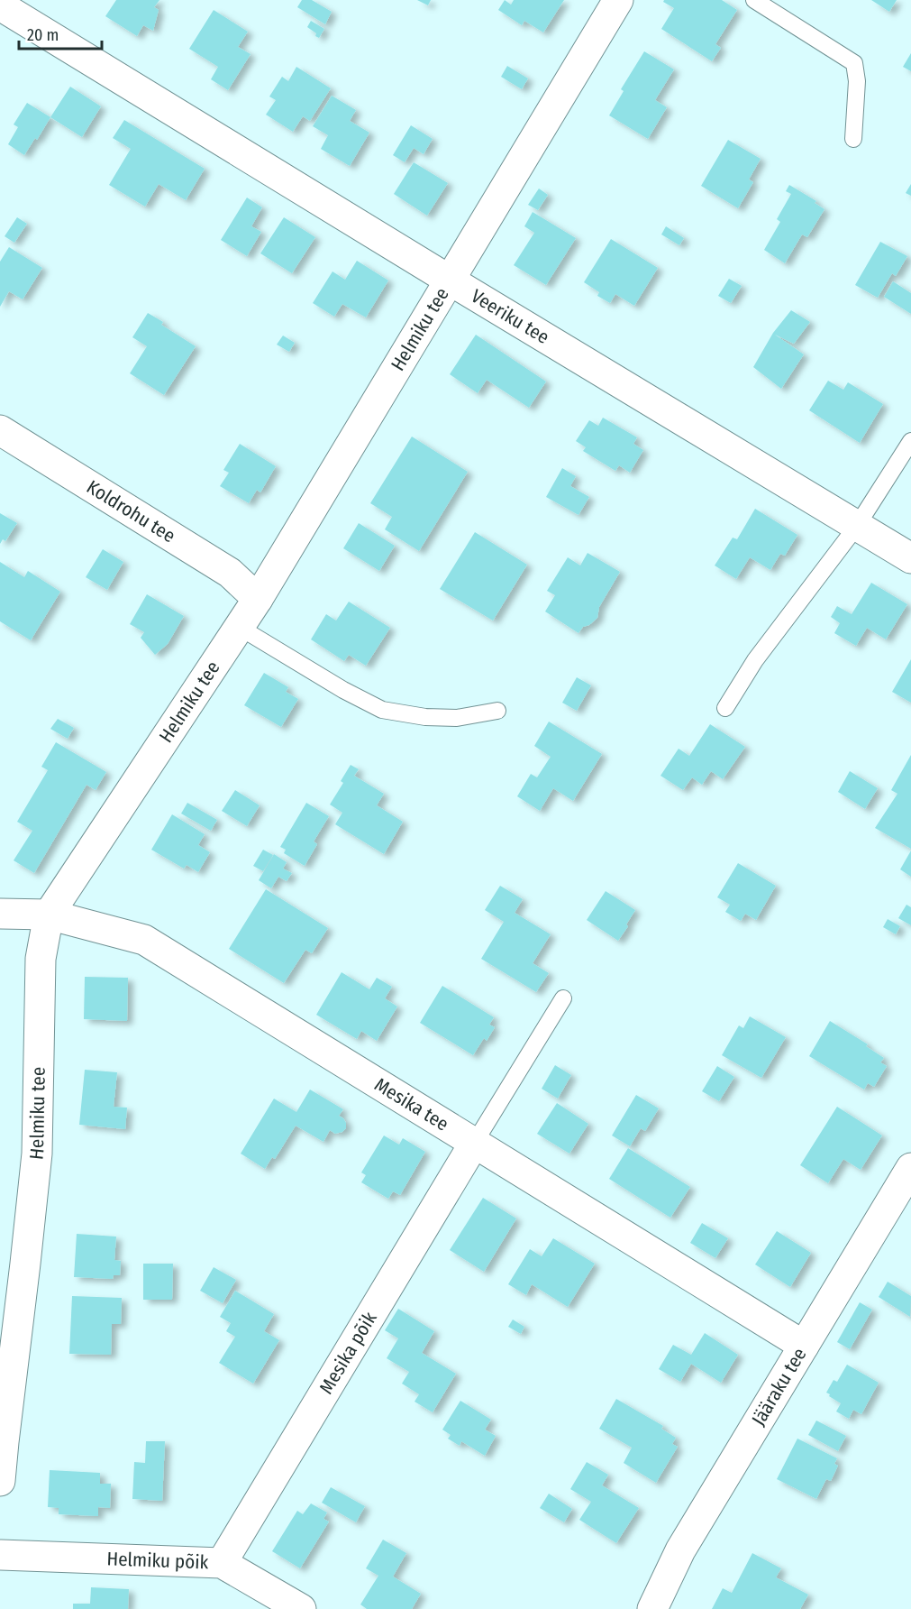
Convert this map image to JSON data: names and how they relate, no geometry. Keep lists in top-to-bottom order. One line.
{"streets":{"street":["Veeriku tee","Helmiku tee","Koldrohu tee","Mesika tee","Mesika põik","Jääraku tee","Helmiku põik"]},"crossings":[["Veeriku tee","Helmiku tee"],["Helmiku tee","Koldrohu tee"],["Helmiku tee","Mesika tee"],["Mesika tee","Mesika põik"],["Mesika tee","Jääraku tee"],["Mesika põik","Helmiku põik"]],"scale_bar":"20 m"}
